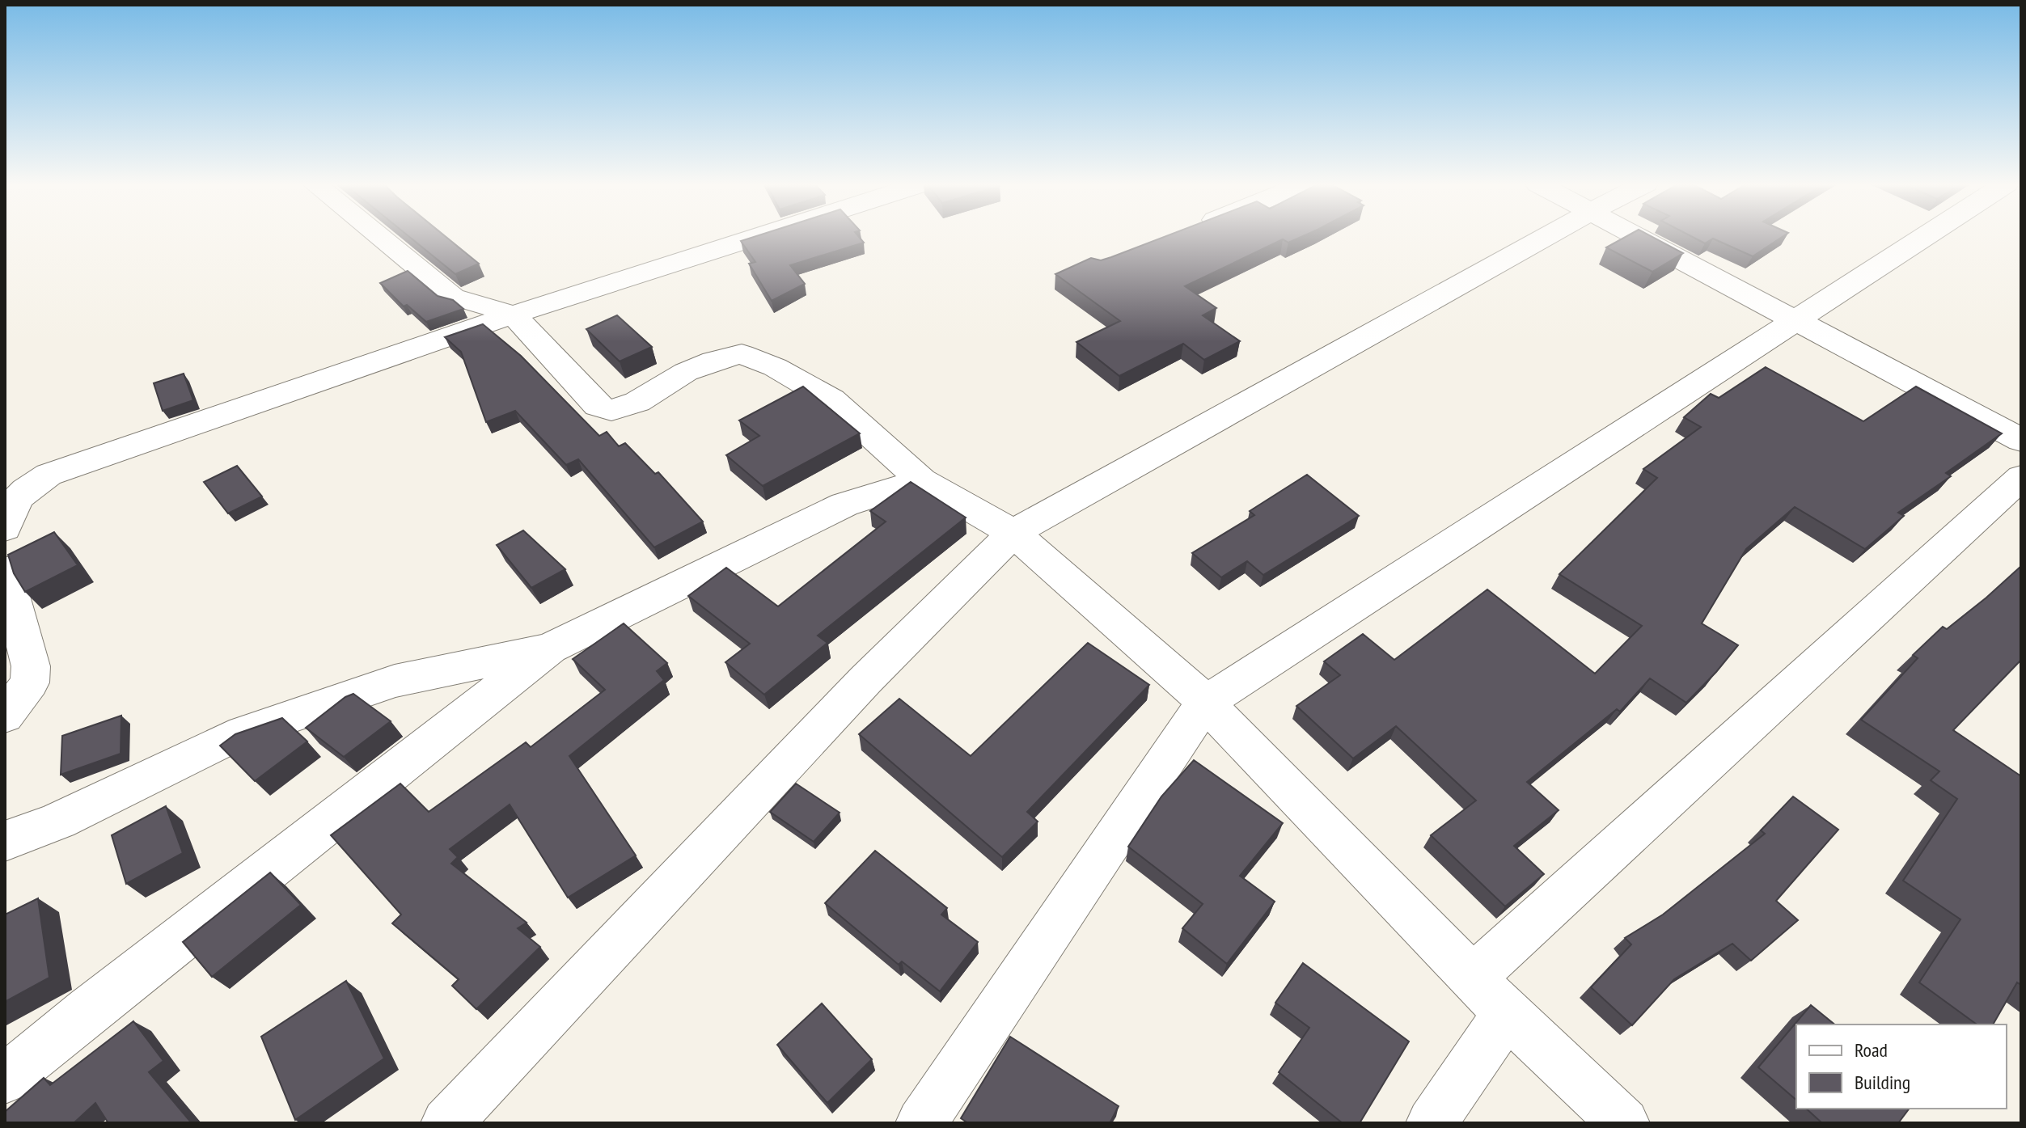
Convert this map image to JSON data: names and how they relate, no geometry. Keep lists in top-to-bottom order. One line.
{"legend":["Road","Building"]}
